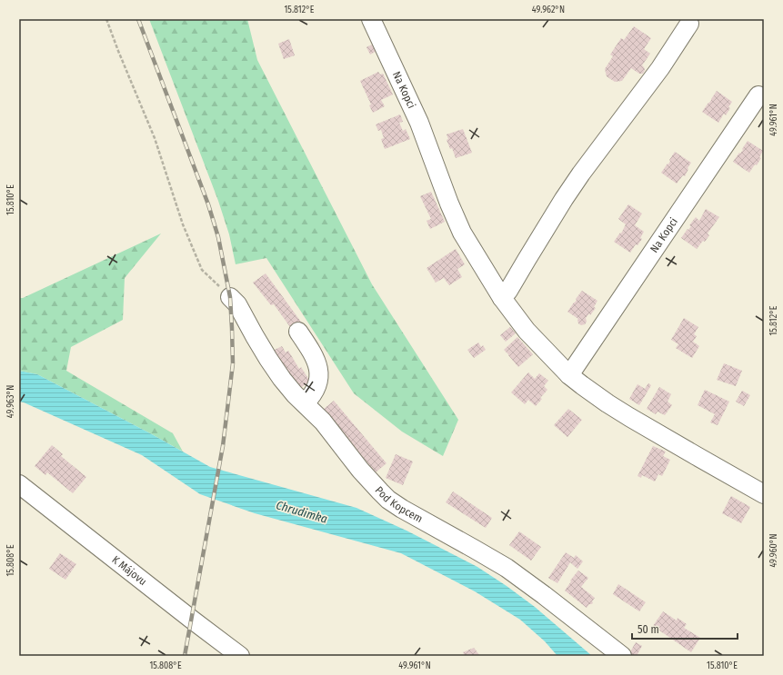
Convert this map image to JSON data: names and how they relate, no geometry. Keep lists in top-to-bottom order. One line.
{"streets":{"street":["Na Kopci","Pod Kopcem","K Májovu"]},"water":["Chrudimka"],"scale_bar":"50 m","coordinates":["15.812°E","49.962°N","49.961°N","15.810°E","49.963°N","49.960°N","15.808°E"]}
